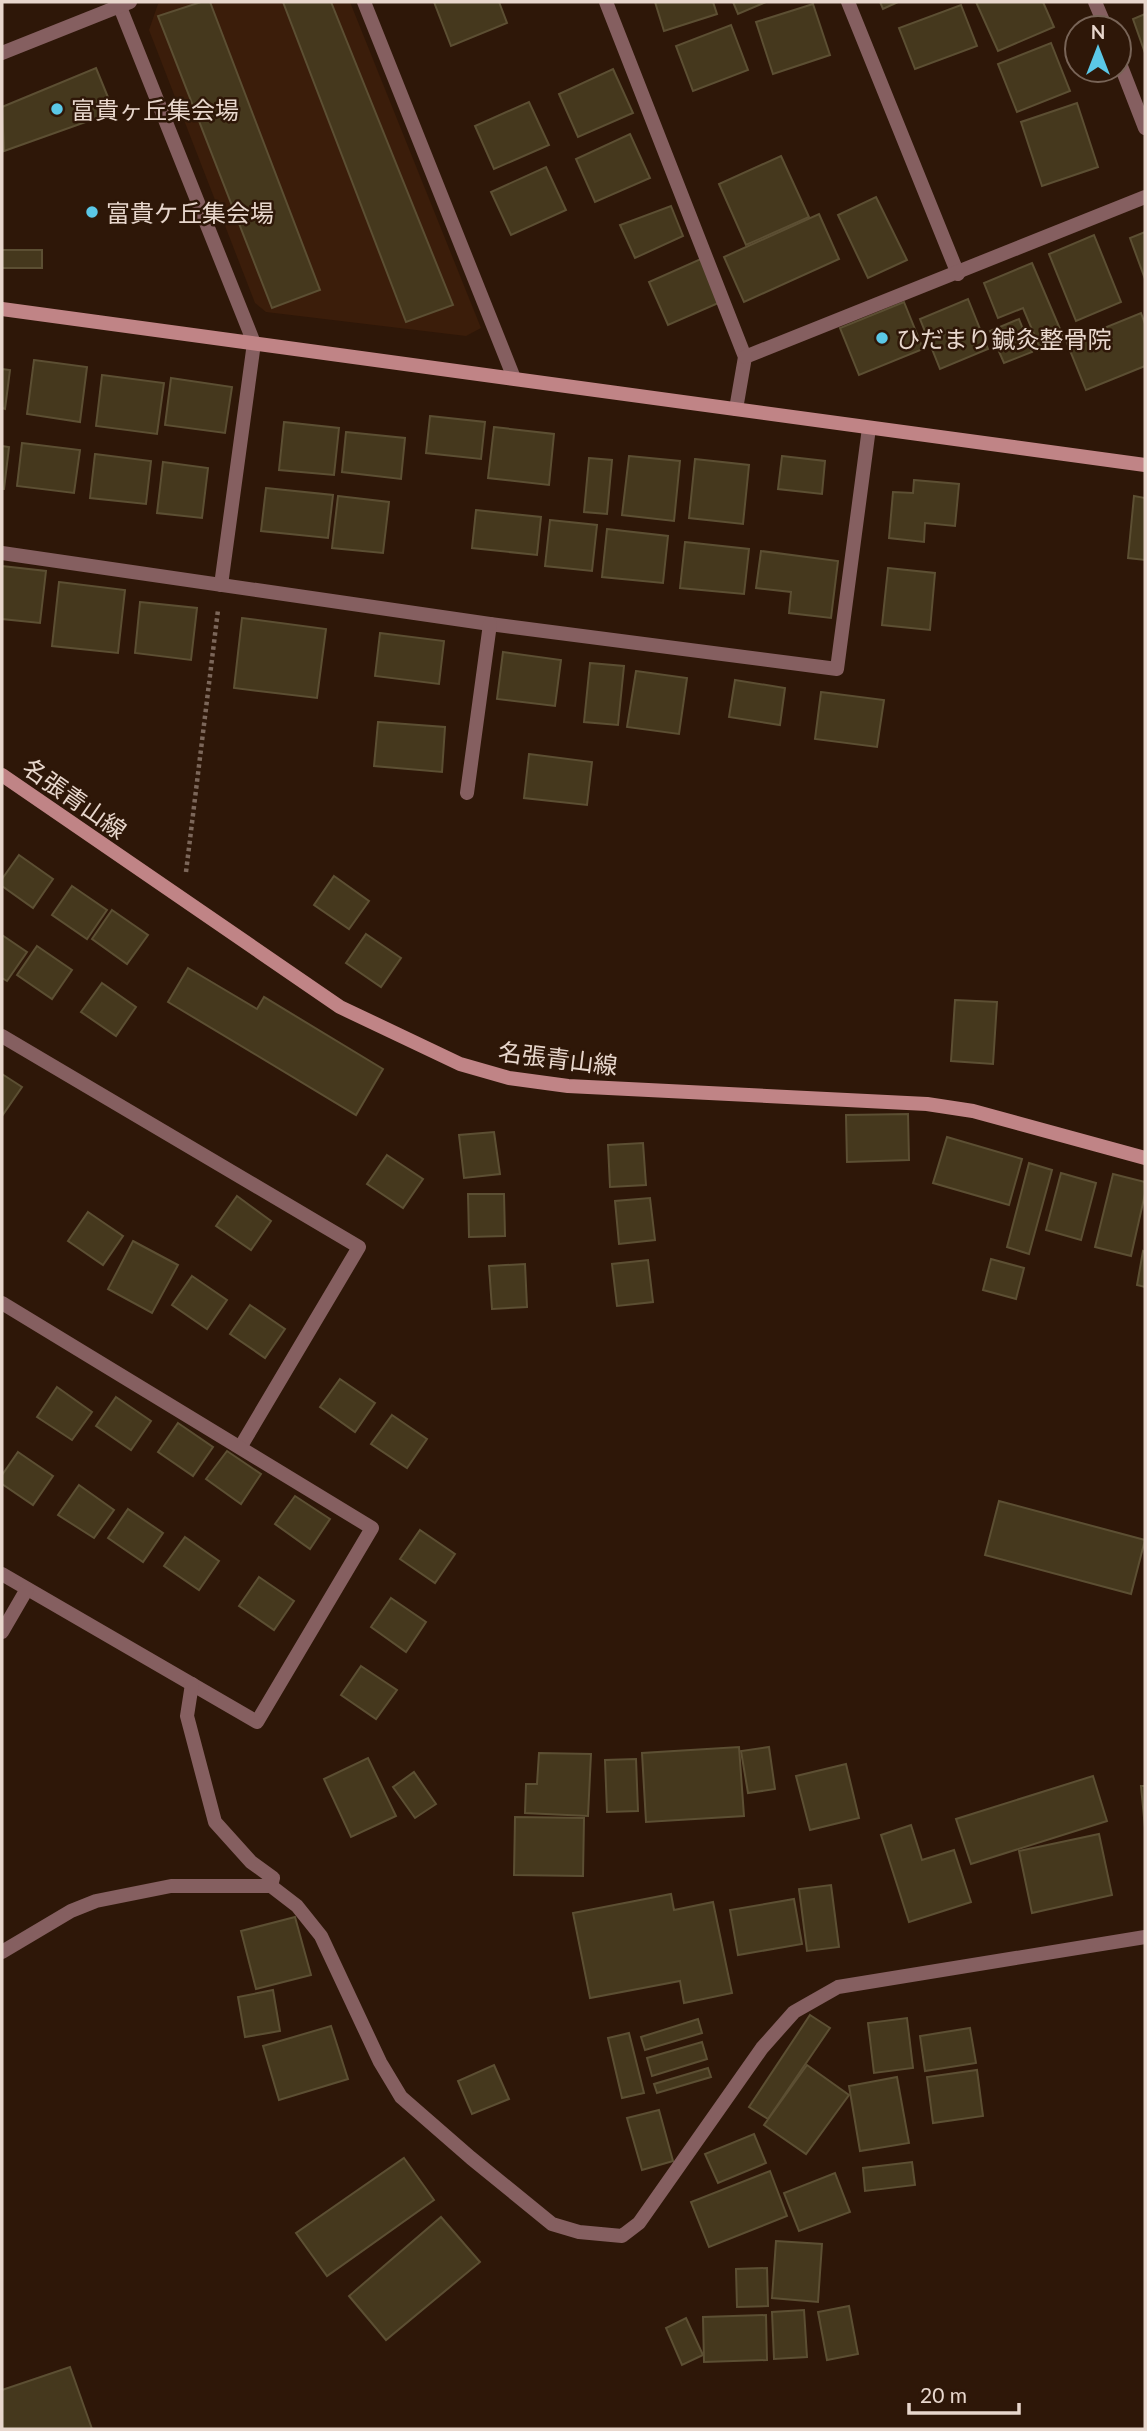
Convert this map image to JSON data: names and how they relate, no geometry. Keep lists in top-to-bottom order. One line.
{"streets":{"main road":["名張青山線"]},"places":["富貴ヶ丘集会場","富貴ケ丘集会場","ひだまり鍼灸整骨院"],"scale_bar":"20 m","north":"top"}
